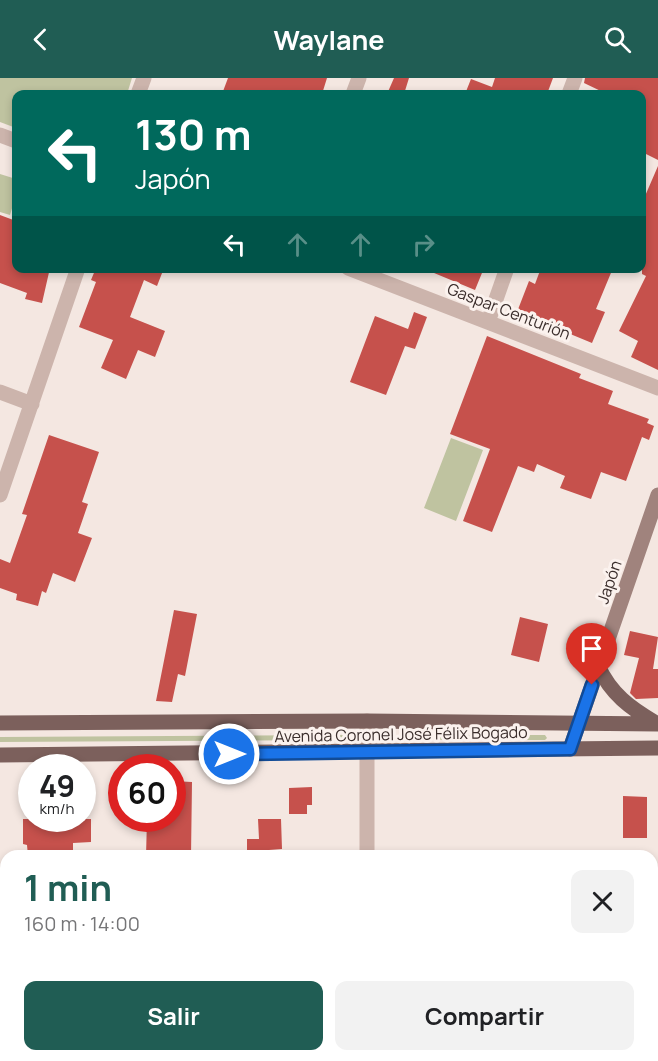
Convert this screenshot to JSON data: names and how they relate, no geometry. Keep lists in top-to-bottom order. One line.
{"streets":{"main road":["Avenida Coronel José Félix Bogado"],"street":["Gaspar Centurión","Japón"]},"crossings":[["Japón","Avenida Coronel José Félix Bogado"]],"page":{"header":"Waylane","turn":["130 m","Japón"],"speed":"49 km/h","limit":"60","heading":["1 min","160 m · 14:00"],"buttons":["Salir","Compartir"]}}
